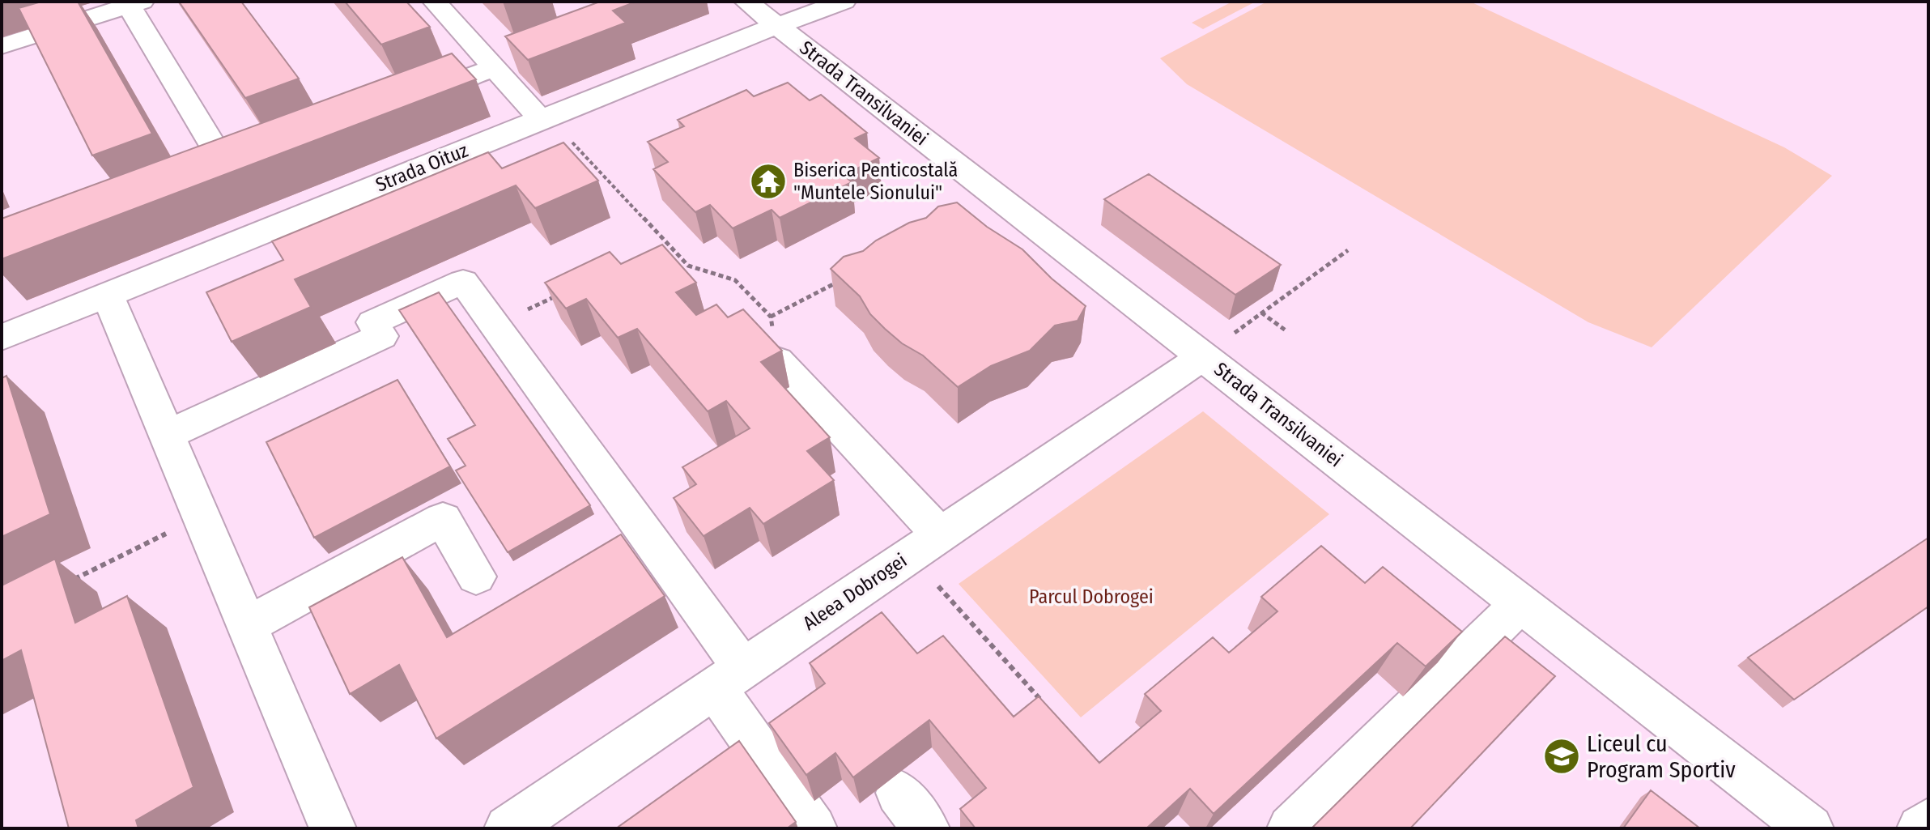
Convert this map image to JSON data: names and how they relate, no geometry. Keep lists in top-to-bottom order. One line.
{"streets":{"street":["Strada Transilvaniei","Strada Oituz","Aleea Dobrogei"]},"crossings":[["Strada Transilvaniei","Strada Oituz"],["Strada Transilvaniei","Aleea Dobrogei"]],"parks":["Parcul Dobrogei"],"places":{"temple":["Biserica Penticostală \"Muntele Sionului\""],"school or university":["Liceul cu Program Sportiv"]}}
